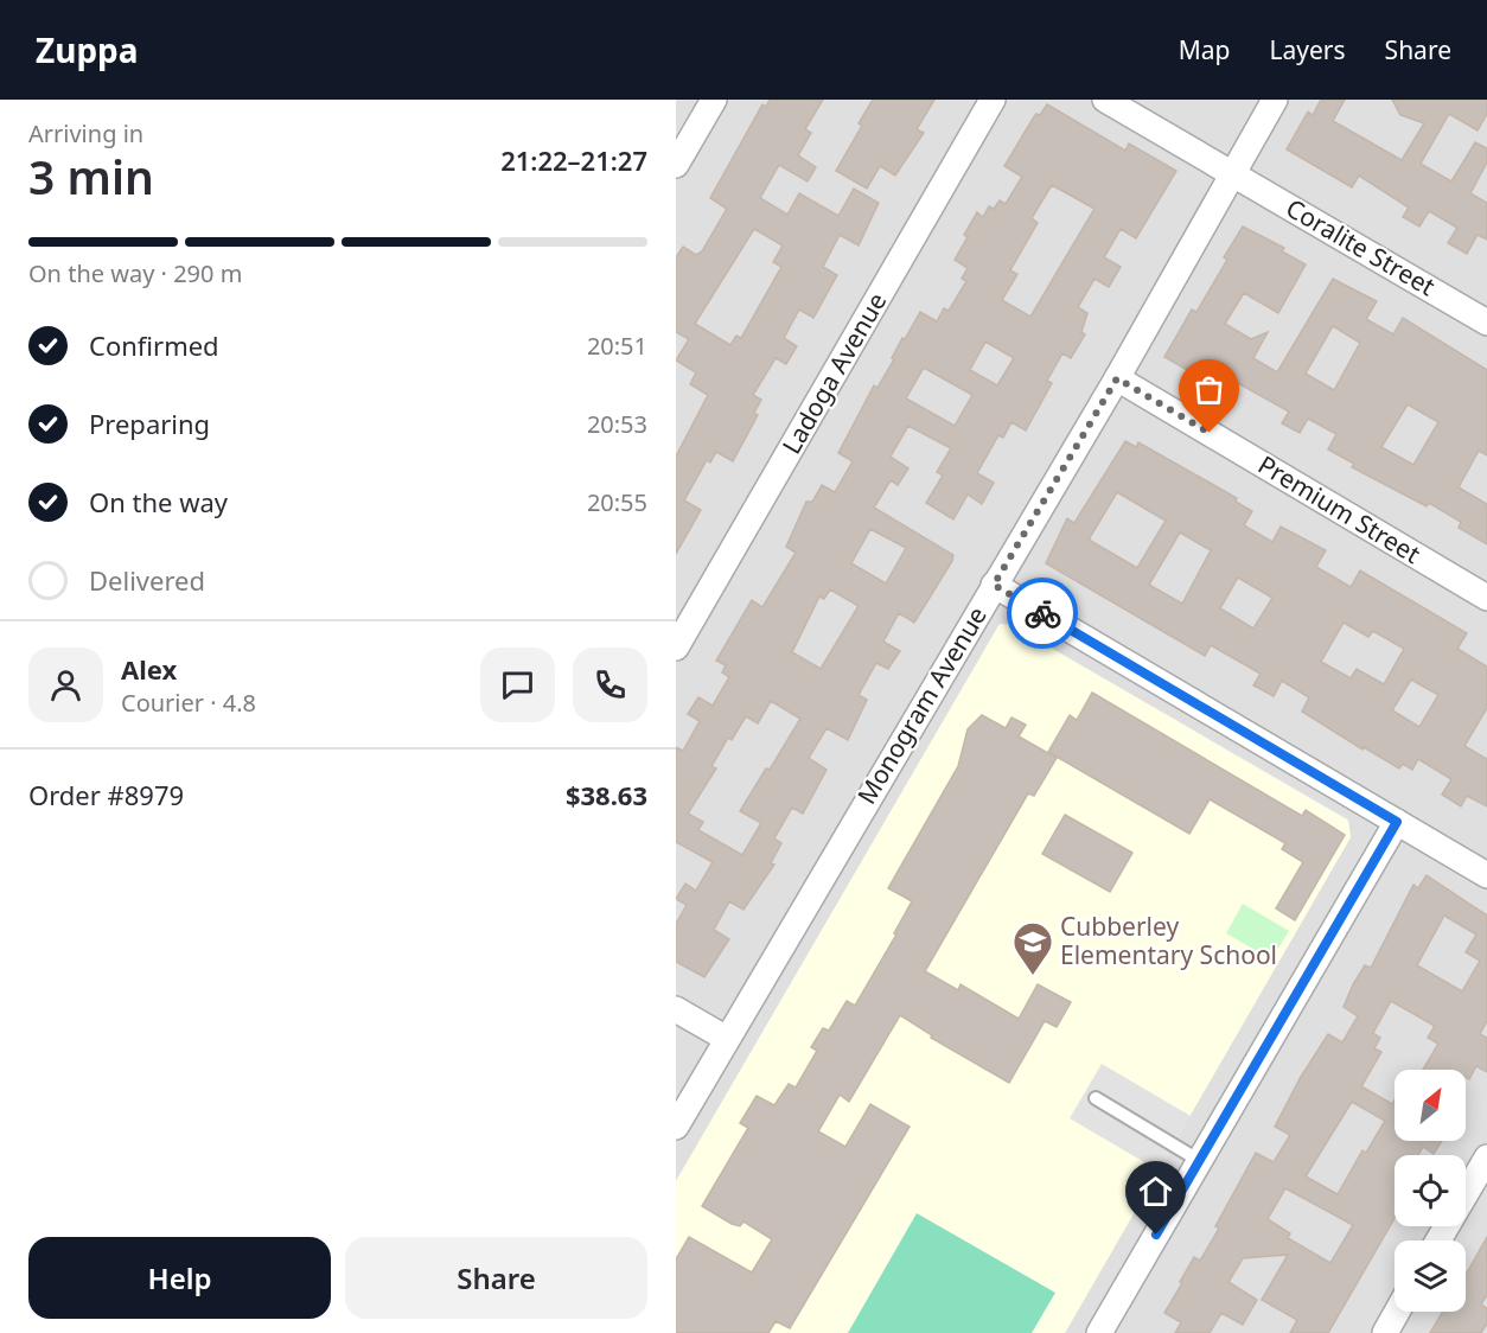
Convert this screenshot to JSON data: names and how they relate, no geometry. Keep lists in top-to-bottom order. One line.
{"streets":{"street":["Coralite Street","Ladoga Avenue","Premium Street","Monogram Avenue"]},"crossings":[["Coralite Street","Monogram Avenue"],["Premium Street","Monogram Avenue"]],"places":{"school or university":["Cubberley Elementary School"]},"north":"top right","page":{"header":"Zuppa","nav":["Map","Layers","Share"],"heading":["3 min","Arriving in","21:22–21:27"],"panel":["Alex","Courier · 4.8","Order #8979","$38.63"],"bar":"On the way · 290 m","list":[["Confirmed","20:51"],["Preparing","20:53"],["On the way","20:55"],"Delivered"],"buttons":["Help","Share"]}}
